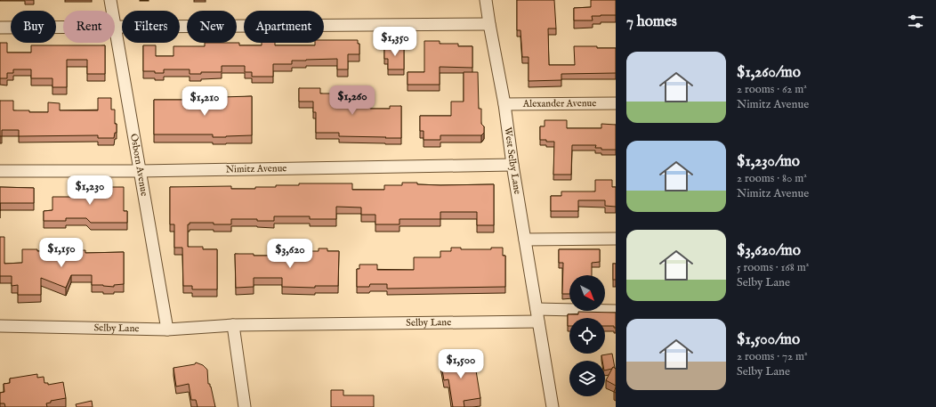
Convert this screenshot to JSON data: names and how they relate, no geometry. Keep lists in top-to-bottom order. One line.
{"streets":{"street":["Alexander Avenue","West Selby Lane","Osborn Avenue","Nimitz Avenue","Selby Lane"]},"crossings":[["Alexander Avenue","West Selby Lane"],["West Selby Lane","Nimitz Avenue"],["West Selby Lane","Selby Lane"],["Osborn Avenue","Nimitz Avenue"],["Osborn Avenue","Selby Lane"]],"north":"bottom right","page":{"heading":"7 homes","chip":["Buy","Rent","Filters","New","Apartment"],"price":["$1,350","$1,260","$1,210","$1,230","$1,150","$3,620","$1,500"],"list":[{"name":"$1,260/mo","note":"2 rooms · 62 m² · Nimitz Avenue"},{"name":"$1,230/mo","note":"2 rooms · 80 m² · Nimitz Avenue"},{"name":"$3,620/mo","note":"5 rooms · 168 m² · Selby Lane"},{"name":"$1,500/mo","note":"2 rooms · 72 m² · Selby Lane"}]}}
